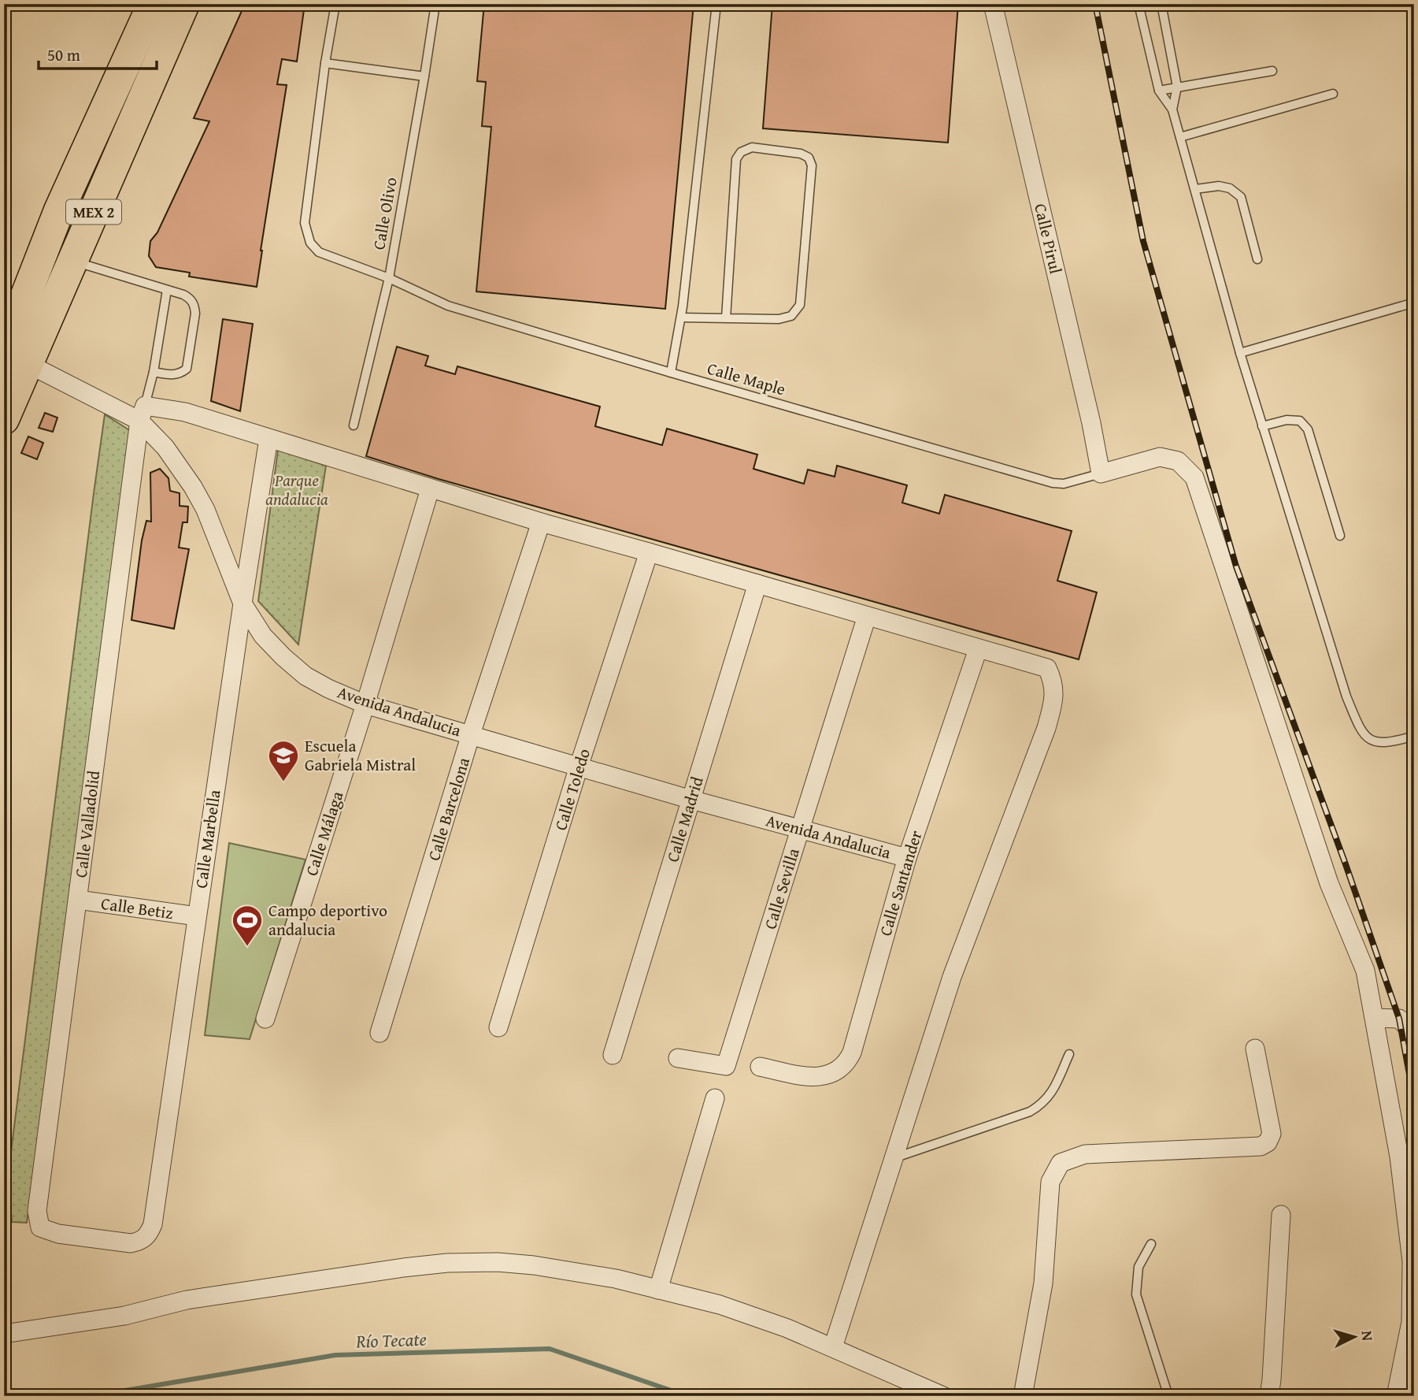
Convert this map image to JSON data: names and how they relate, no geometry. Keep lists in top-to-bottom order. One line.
{"streets":{"highway":["MEX 2"],"street":["Calle Pirul","Avenida Andalucia","Calle Toledo","Calle Barcelona","Calle Madrid","Calle Valladolid","Calle Málaga","Calle Marbella","Calle Santander","Calle Sevilla","Calle Betiz"],"lane":["Calle Olivo","Calle Maple"]},"crossings":[["MEX 2","Avenida Andalucia"],["Calle Olivo","Calle Maple"],["Calle Pirul","Calle Maple"],["Avenida Andalucia","Calle Toledo"],["Avenida Andalucia","Calle Barcelona"],["Avenida Andalucia","Calle Madrid"],["Avenida Andalucia","Calle Valladolid"],["Avenida Andalucia","Calle Málaga"],["Avenida Andalucia","Calle Marbella"],["Avenida Andalucia","Calle Santander"],["Avenida Andalucia","Calle Sevilla"],["Calle Valladolid","Calle Marbella"],["Calle Valladolid","Calle Betiz"],["Calle Marbella","Calle Betiz"]],"water":["Río Tecate"],"parks":["Parque andalucia"],"places":{"school or university":["Escuela Gabriela Mistral"],"sports":["Campo deportivo andalucia"]},"scale_bar":"50 m","north":"right"}
